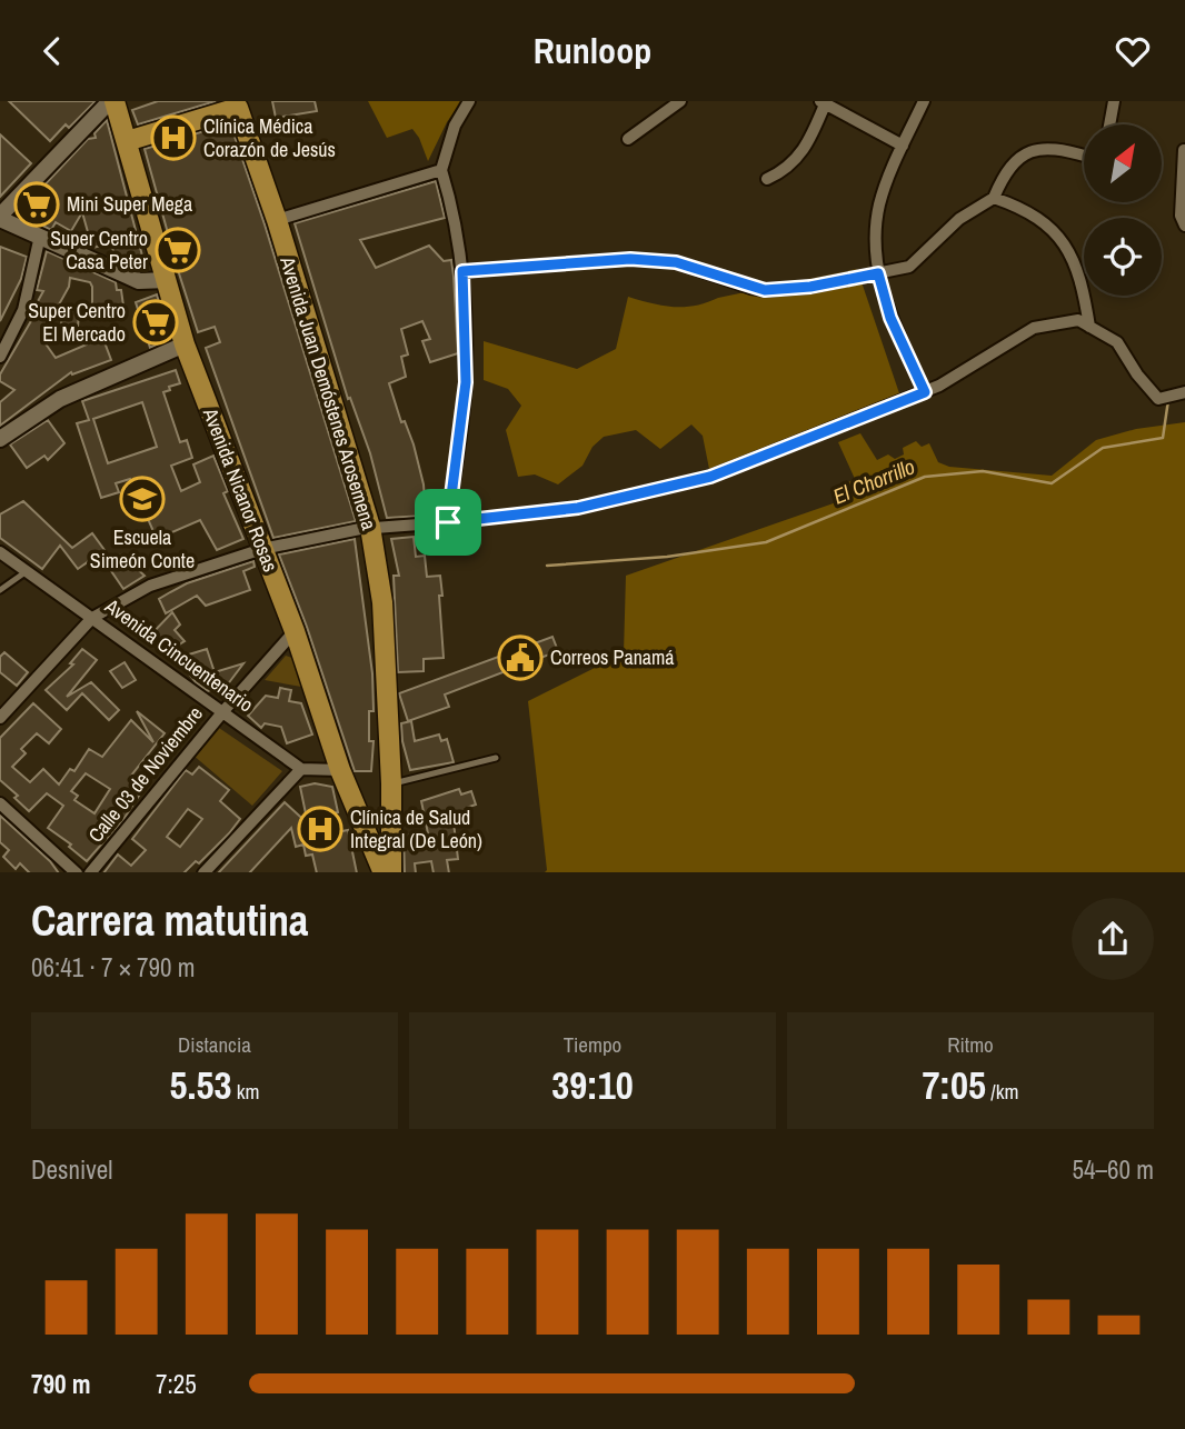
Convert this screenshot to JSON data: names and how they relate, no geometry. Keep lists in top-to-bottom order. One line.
{"streets":{"main road":["Avenida Juan Demóstenes Arosemena","Avenida Nicanor Rosas"],"street":["Avenida Cincuentenario","Calle 03 de Noviembre"]},"crossings":[["Avenida Nicanor Rosas","Calle 03 de Noviembre"],["Avenida Cincuentenario","Calle 03 de Noviembre"]],"water":["El Chorrillo"],"places":{"hospital":["Clínica Médica Corazón de Jesús","Clínica de Salud Integral (De León)"],"supermarket":["Mini Super Mega","Super Centro Casa Peter","Super Centro El Mercado"],"school or university":["Escuela Simeón Conte"],"public building":["Correos Panamá"]},"north":"top right","page":{"header":"Runloop","heading":["Carrera matutina","06:41 · 7 × 790 m"],"stats":[["Distancia","5.53 km"],["Tiempo","39:10"],["Ritmo","7:05 /km"]],"chart":["Desnivel","54–60 m"],"list":[{"name":"790 m","note":"7:25"}]}}
